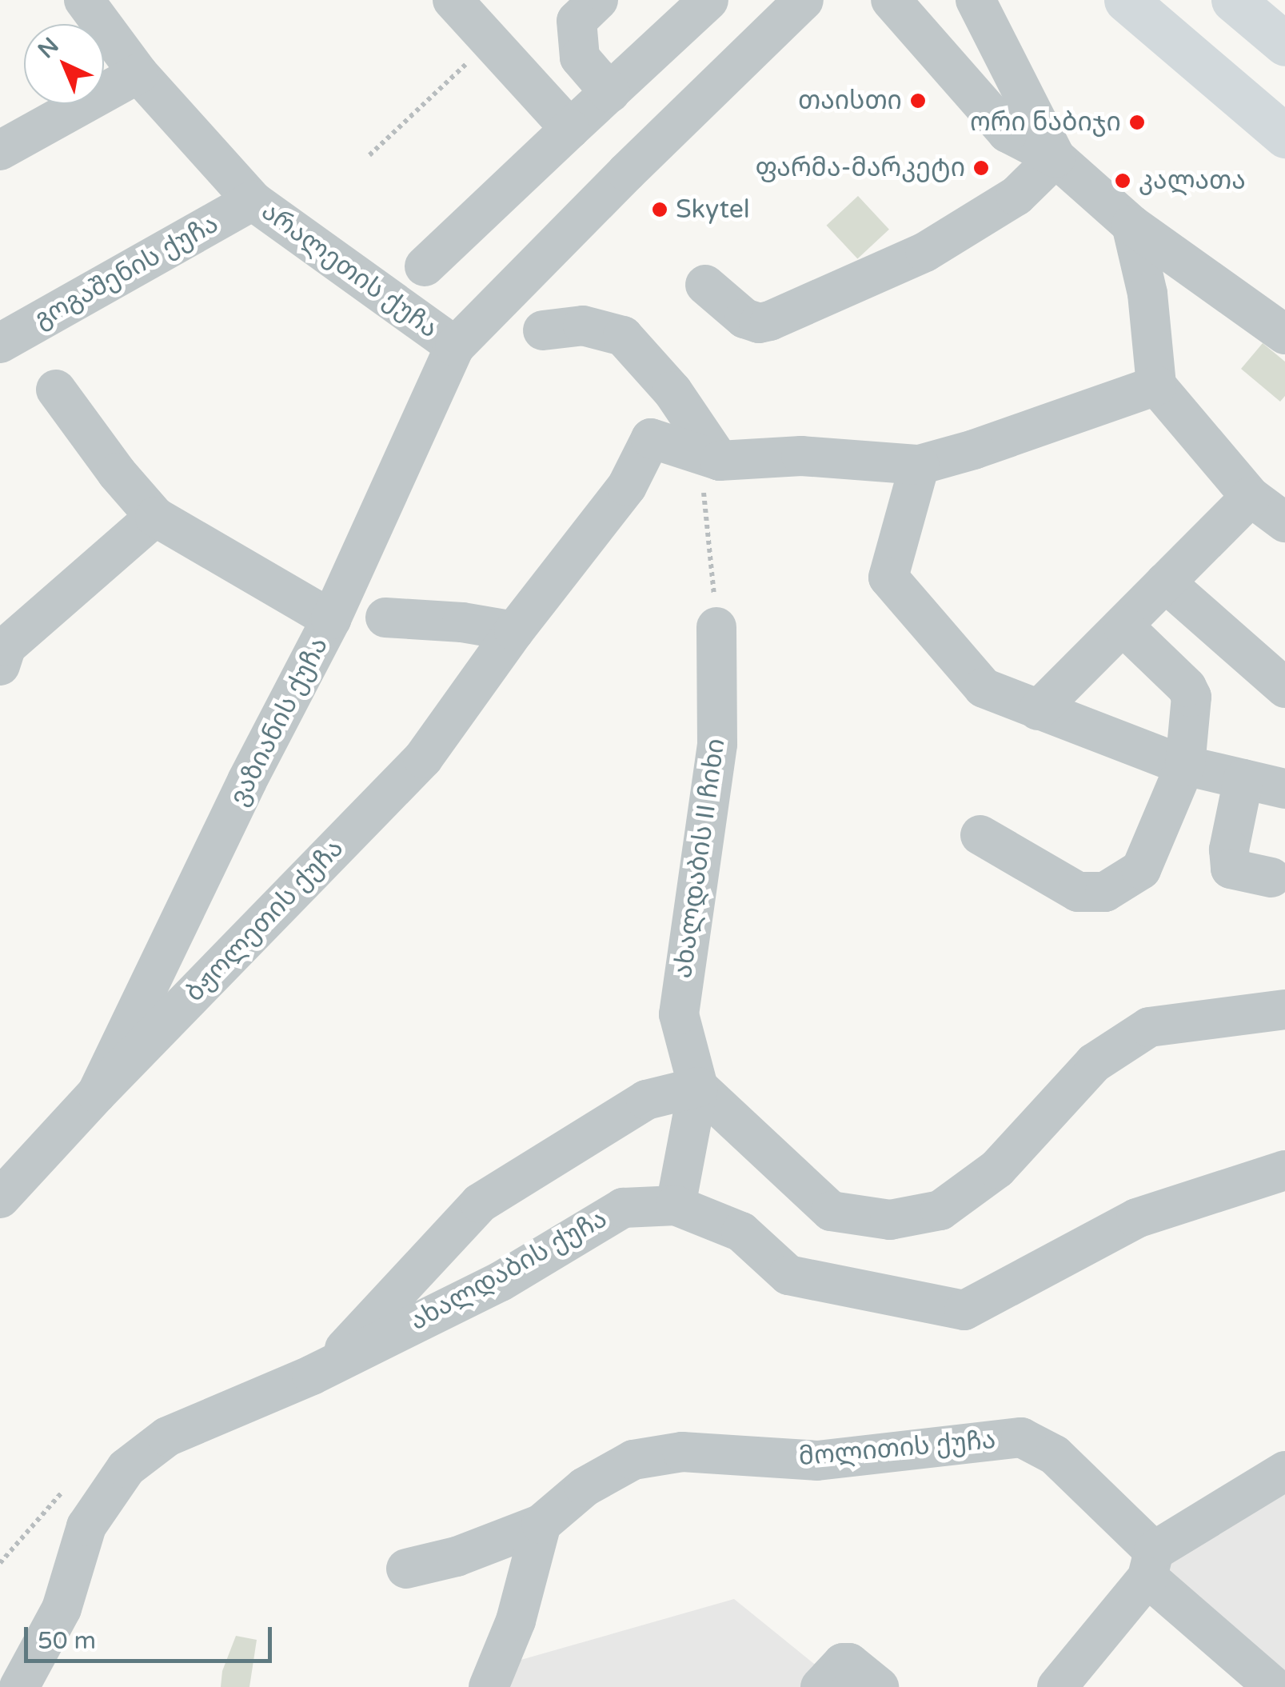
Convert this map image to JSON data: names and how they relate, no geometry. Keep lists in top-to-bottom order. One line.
{"streets":{"street":["არალეთის ქუჩა","გოგაშენის ქუჩა","ვაზიანის ქუჩა","ახალდაბის II ჩიხი","ბჟოლეთის ქუჩა","ახალდაბის ქუჩა","მოლითის ქუჩა"]},"crossings":[["არალეთის ქუჩა","გოგაშენის ქუჩა"],["არალეთის ქუჩა","ვაზიანის ქუჩა"],["ვაზიანის ქუჩა","ბჟოლეთის ქუჩა"]],"places":["თაისთი","ორი ნაბიჯი","ფარმა-მარკეტი","კალათა","Skytel"],"scale_bar":"50 m","north":"top left"}
